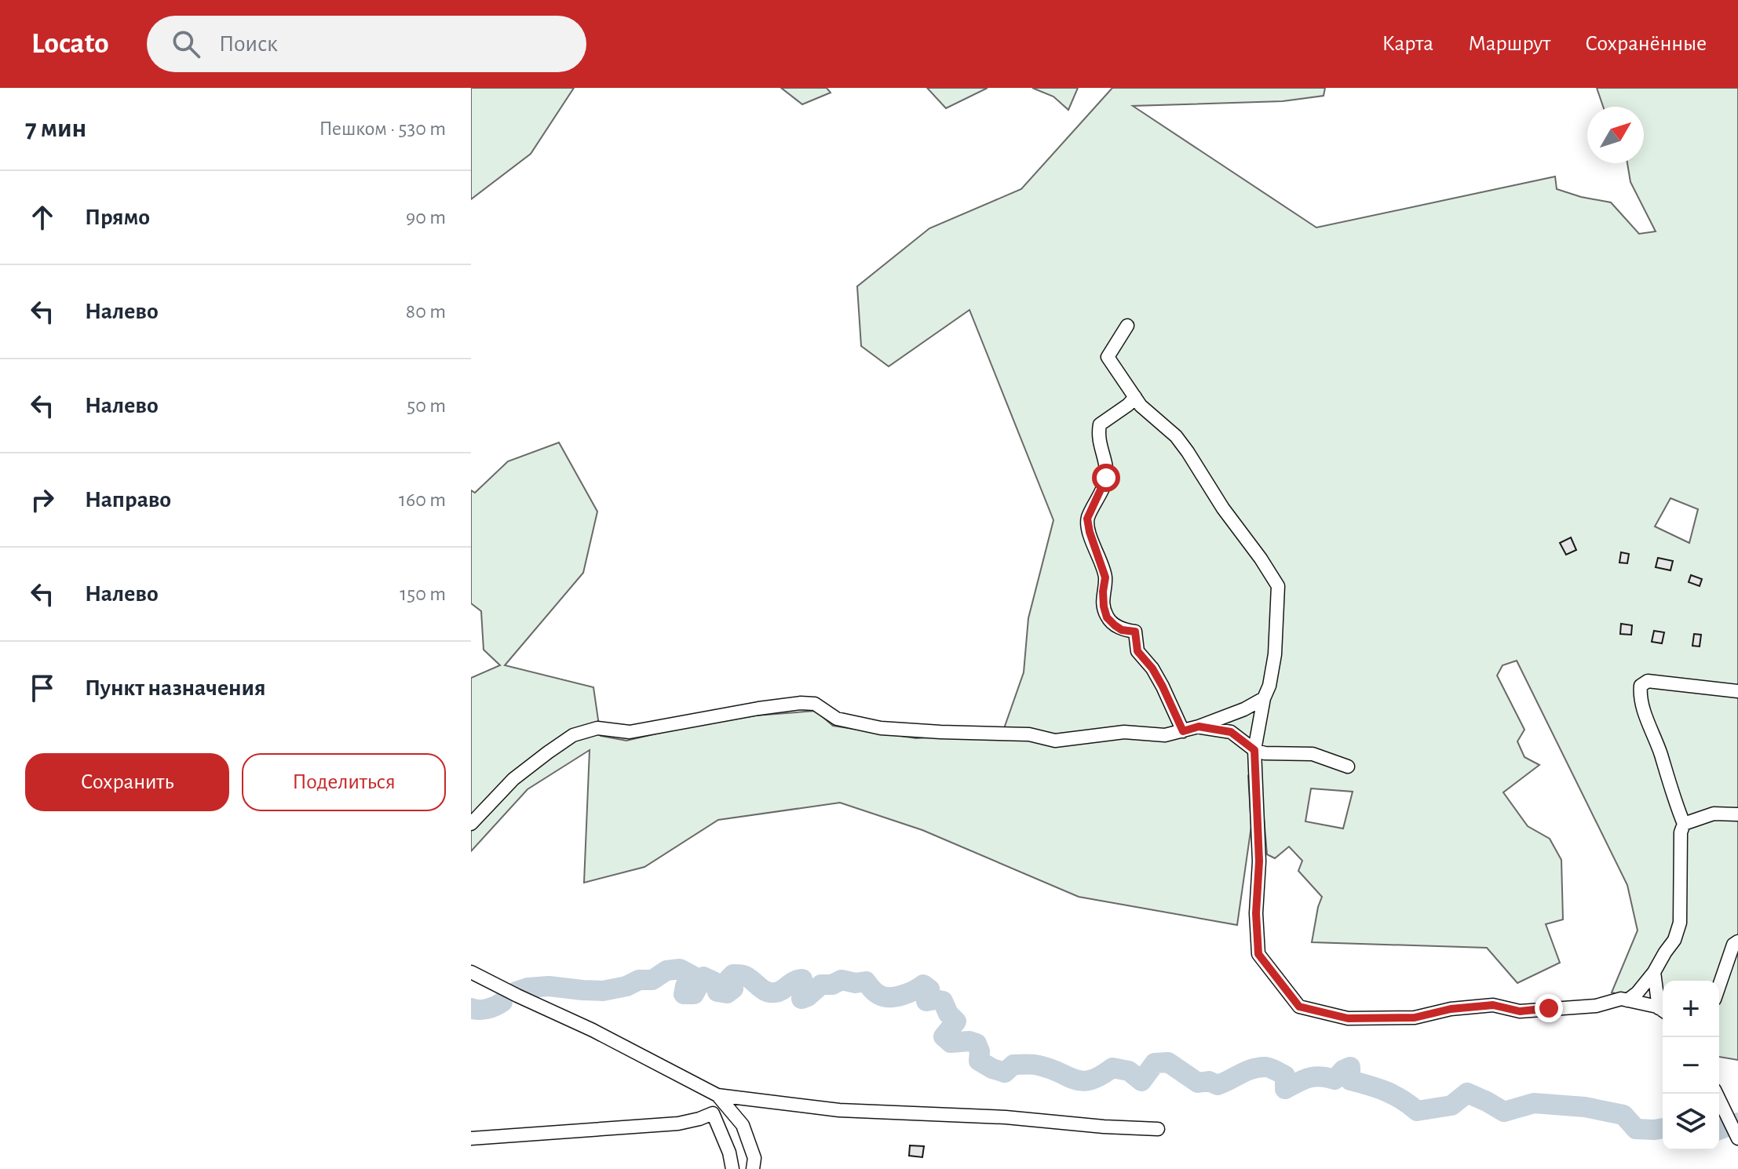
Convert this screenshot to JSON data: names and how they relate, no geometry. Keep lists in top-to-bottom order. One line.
{"north":"top right","page":{"header":"Locato","search":"Поиск","nav":["Карта","Маршрут","Сохранённые"],"heading":["7 мин","Пешком · 530 m"],"list":[["Прямо","90 m"],["Налево","80 m"],["Налево","50 m"],["Направо","160 m"],["Налево","150 m"],"Пункт назначения"],"buttons":["Сохранить","Поделиться"],"map_buttons":["+","−"]}}
